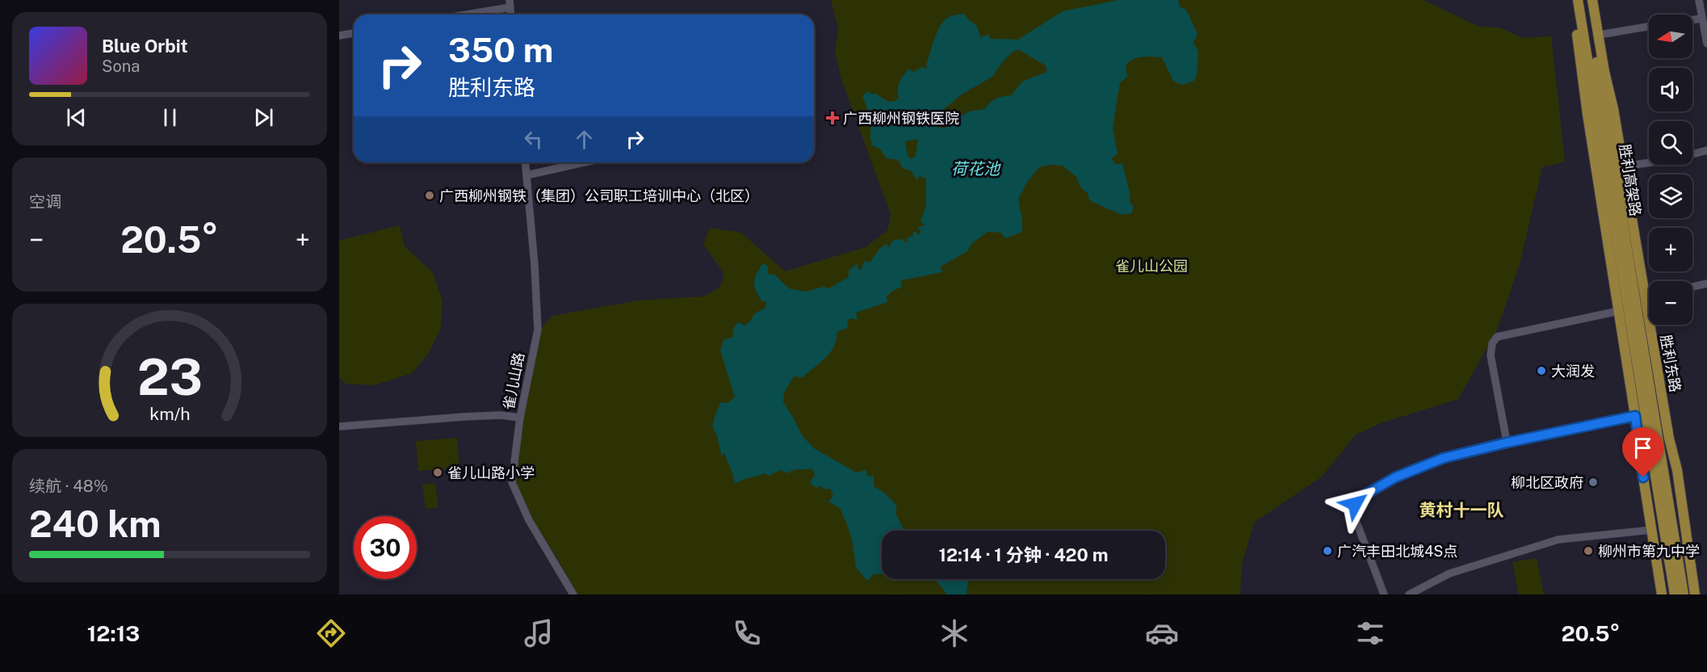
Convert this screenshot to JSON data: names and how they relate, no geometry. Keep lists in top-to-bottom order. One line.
{"streets":{"main road":["胜利高架路","胜利东路"],"street":["雀儿山路"]},"districts":["黄村十一队"],"water":["荷花池"],"parks":["雀儿山公园"],"places":{"health":["广西柳州钢铁医院"],"other":["广西柳州钢铁（集团）公司职工培训中心（北区）","大润发","雀儿山路小学","柳北区政府","广汽丰田北城4S点","柳州市第九中学"]},"north":"left","page":{"map_buttons":["+","−"],"turn":["350 m","胜利东路"],"song":["Blue Orbit","Sona"],"tile":["空调",["续航 · 48%","240 km"]],"heat":["−","20.5°","+"],"limit":"30","trip":"12:14 · 1 分钟 · 420 m","tabs":["12:13","20.5°"],"gauge":["23","km/h"]}}
